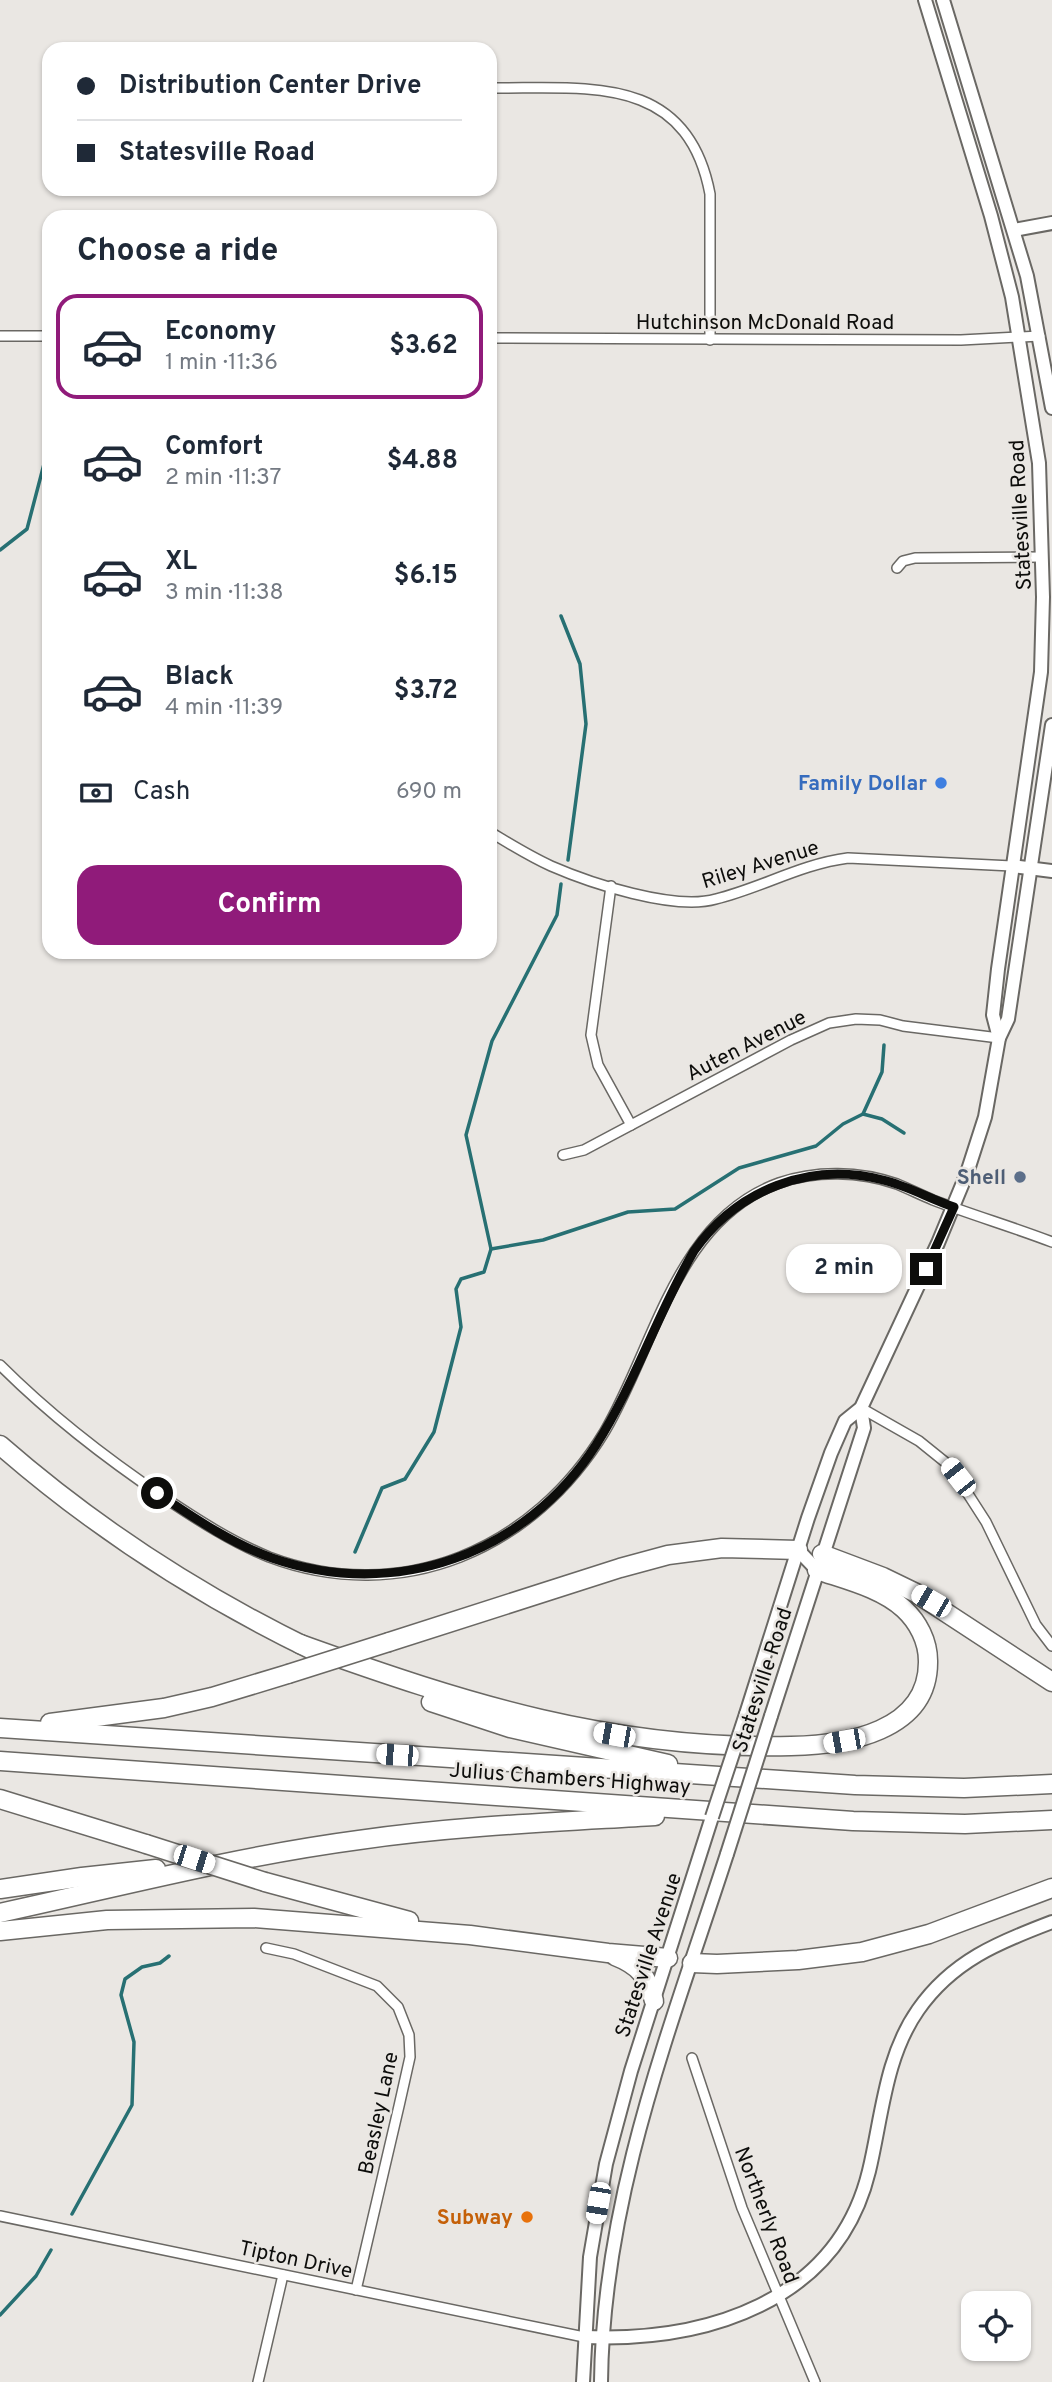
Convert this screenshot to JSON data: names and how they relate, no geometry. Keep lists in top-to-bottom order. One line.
{"streets":{"highway":["Julius Chambers Highway"],"main road":["Statesville Road","Statesville Avenue"],"street":["Hutchinson McDonald Road","Riley Avenue","Auten Avenue","Beasley Lane","Northerly Road","Tipton Drive"]},"crossings":[["Hutchinson McDonald Road","Statesville Road"],["Statesville Road","Riley Avenue"],["Statesville Road","Auten Avenue"],["Statesville Road","Statesville Avenue"],["Statesville Avenue","Tipton Drive"],["Beasley Lane","Tipton Drive"]],"places":["Family Dollar","Shell","Subway"],"page":{"banner":["Distribution Center Drive","Statesville Road"],"heading":"Choose a ride","list":[{"name":"Economy","note":"1 min · 11:36","value":"$3.62"},{"name":"Comfort","note":"2 min · 11:37","value":"$4.88"},{"name":"XL","note":"3 min · 11:38","value":"$6.15"},{"name":"Black","note":"4 min · 11:39","value":"$3.72"}],"pay":["Cash","690 m"],"buttons":"Confirm","bubble":"2 min"}}
